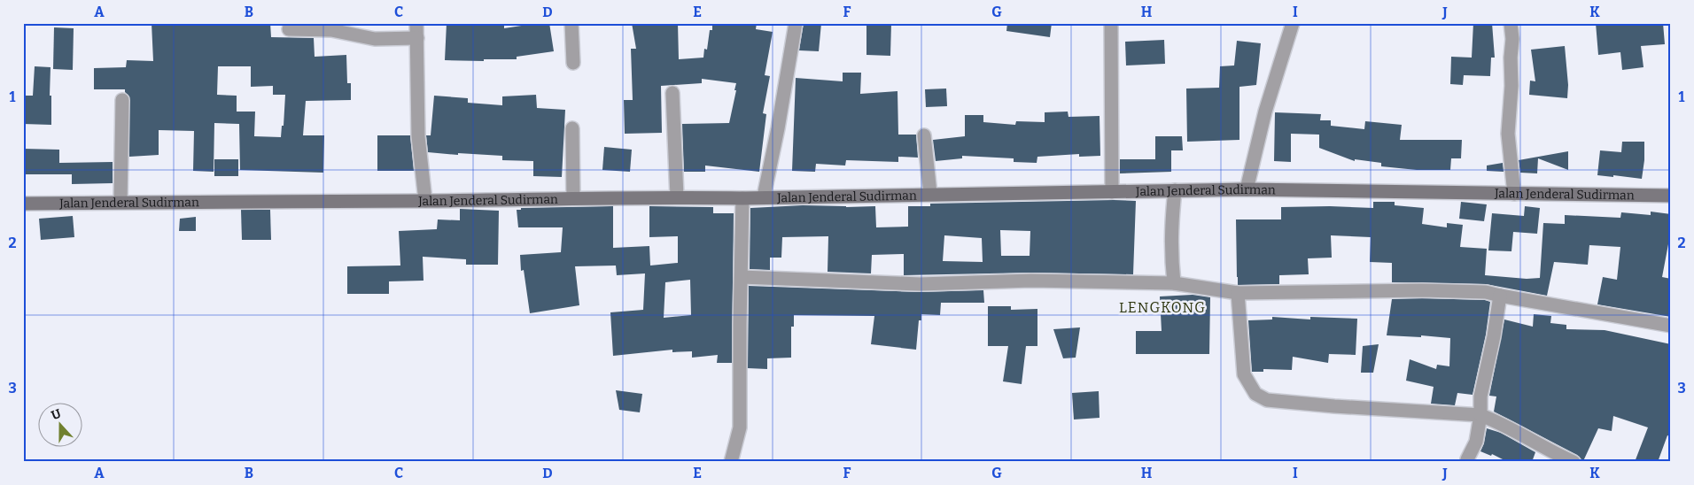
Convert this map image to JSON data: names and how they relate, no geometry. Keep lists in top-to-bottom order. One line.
{"streets":{"main road":["Jalan Jenderal Sudirman"]},"districts":["LENGKONG"],"north":"top","grid":{"columns":["A","B","C","D","E","F","G","H","I","J","K"],"rows":["1","2","3"]}}
